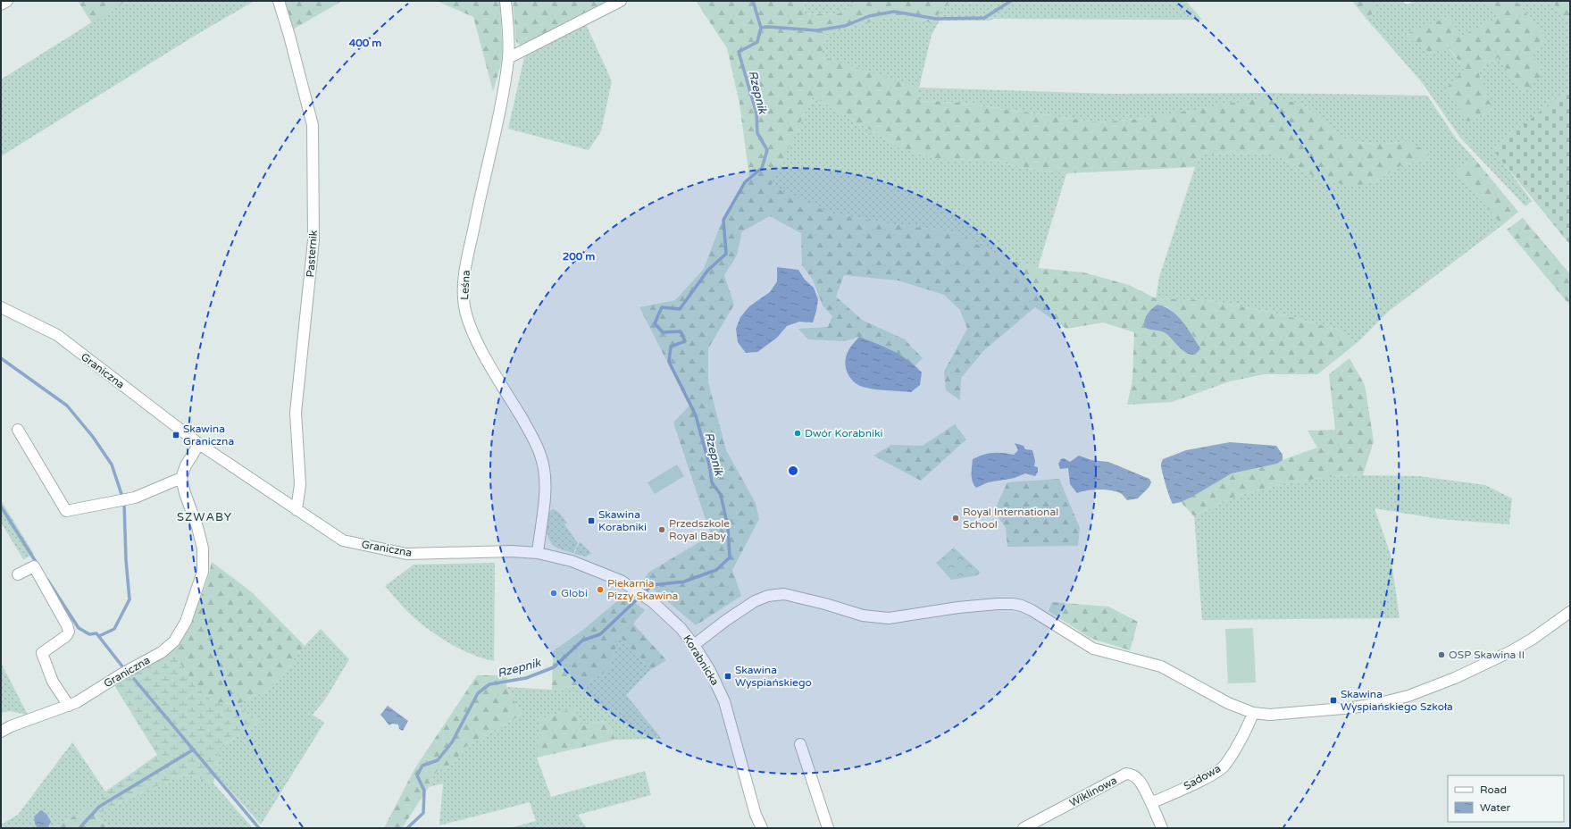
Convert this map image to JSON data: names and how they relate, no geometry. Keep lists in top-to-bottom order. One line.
{"streets":{"street":["Pasternik","Leśna","Graniczna","Korabnicka","Sadowa","Wiklinowa"]},"crossings":[["Pasternik","Graniczna"],["Leśna","Graniczna"],["Graniczna","Korabnicka"],["Sadowa","Wiklinowa"]],"districts":["SZWABY"],"water":["Rzepnik"],"places":{"other":["Dwór Korabniki","Royal International School","Przedszkole Royal Baby","Piekarnia Pizzy Skawina","Globi","OSP Skawina II"],"transit":["Skawina Graniczna","Skawina Korabniki","Skawina Wyspiańskiego","Skawina Wyspiańskiego Szkoła"]},"legend":["Road","Water"],"rings":["400 m","200 m"]}
